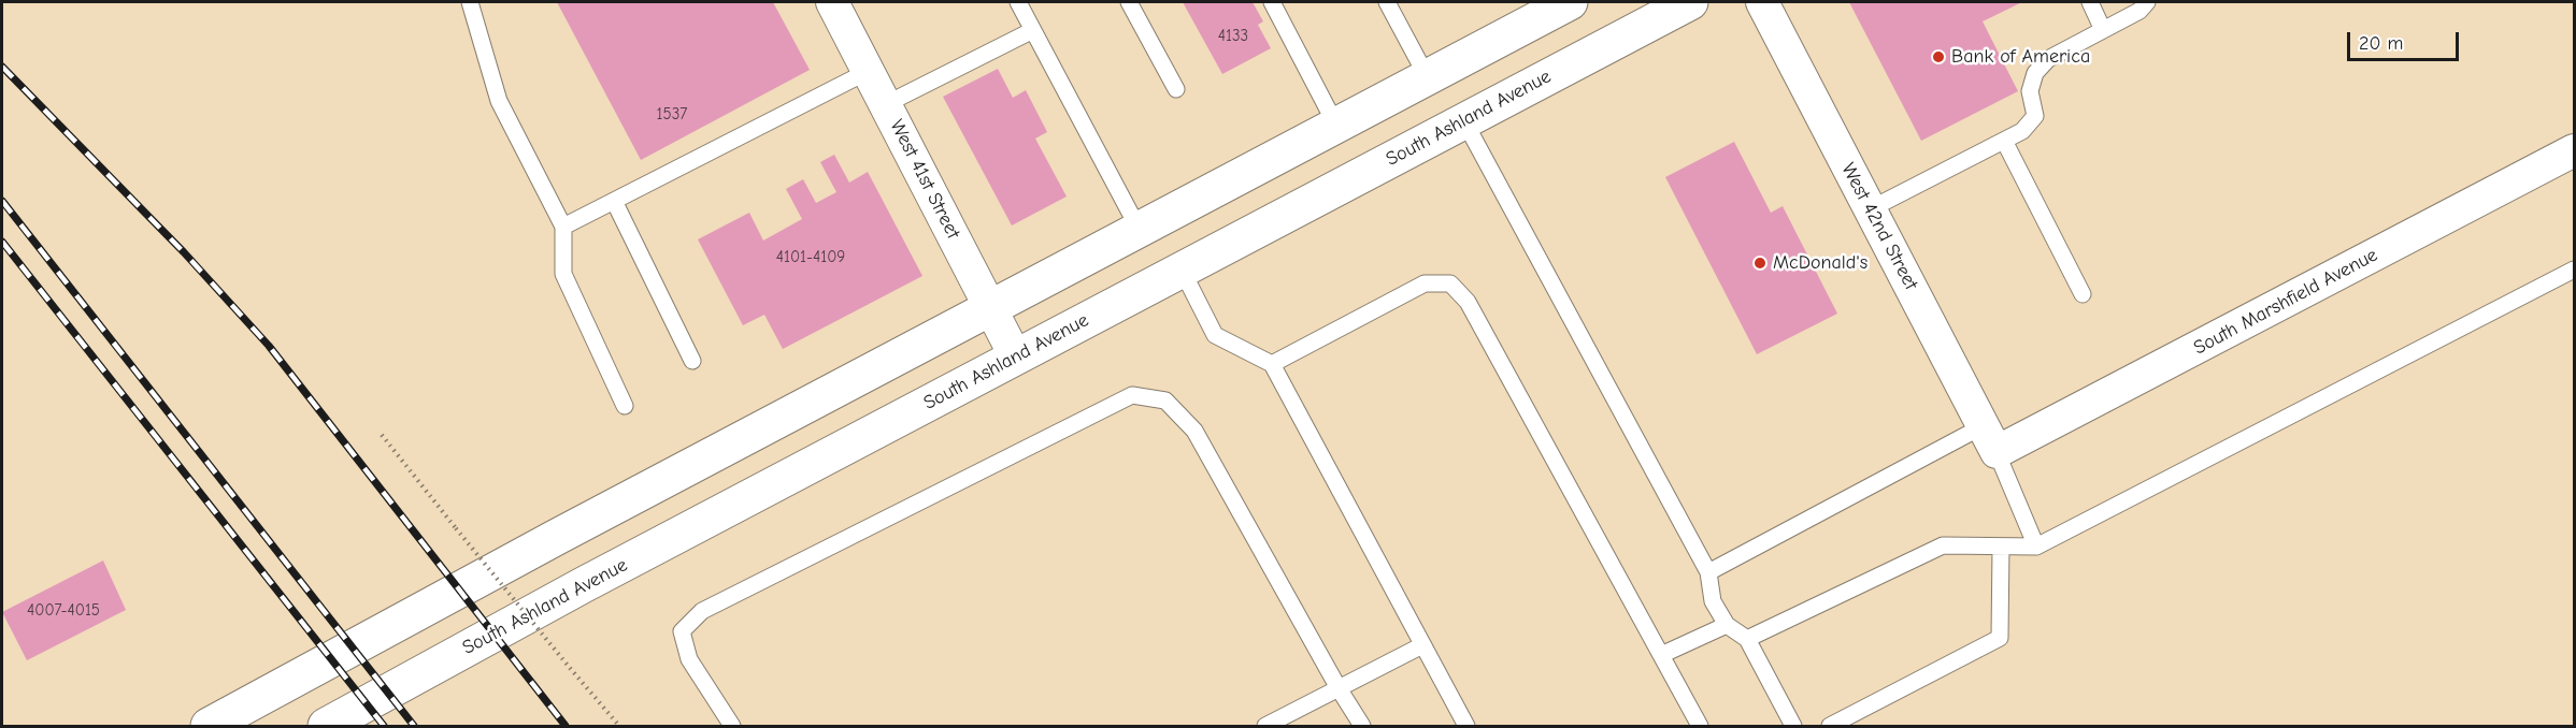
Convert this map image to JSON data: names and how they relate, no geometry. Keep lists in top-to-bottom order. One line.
{"streets":{"main road":["South Ashland Avenue"],"street":["West 41st Street","West 42nd Street","South Marshfield Avenue"]},"crossings":[["South Ashland Avenue","West 41st Street"],["West 42nd Street","South Marshfield Avenue"]],"places":["Bank of America","McDonald's"],"house_numbers":["4133","1537","4101-4109","4007-4015"],"scale_bar":"20 m"}
